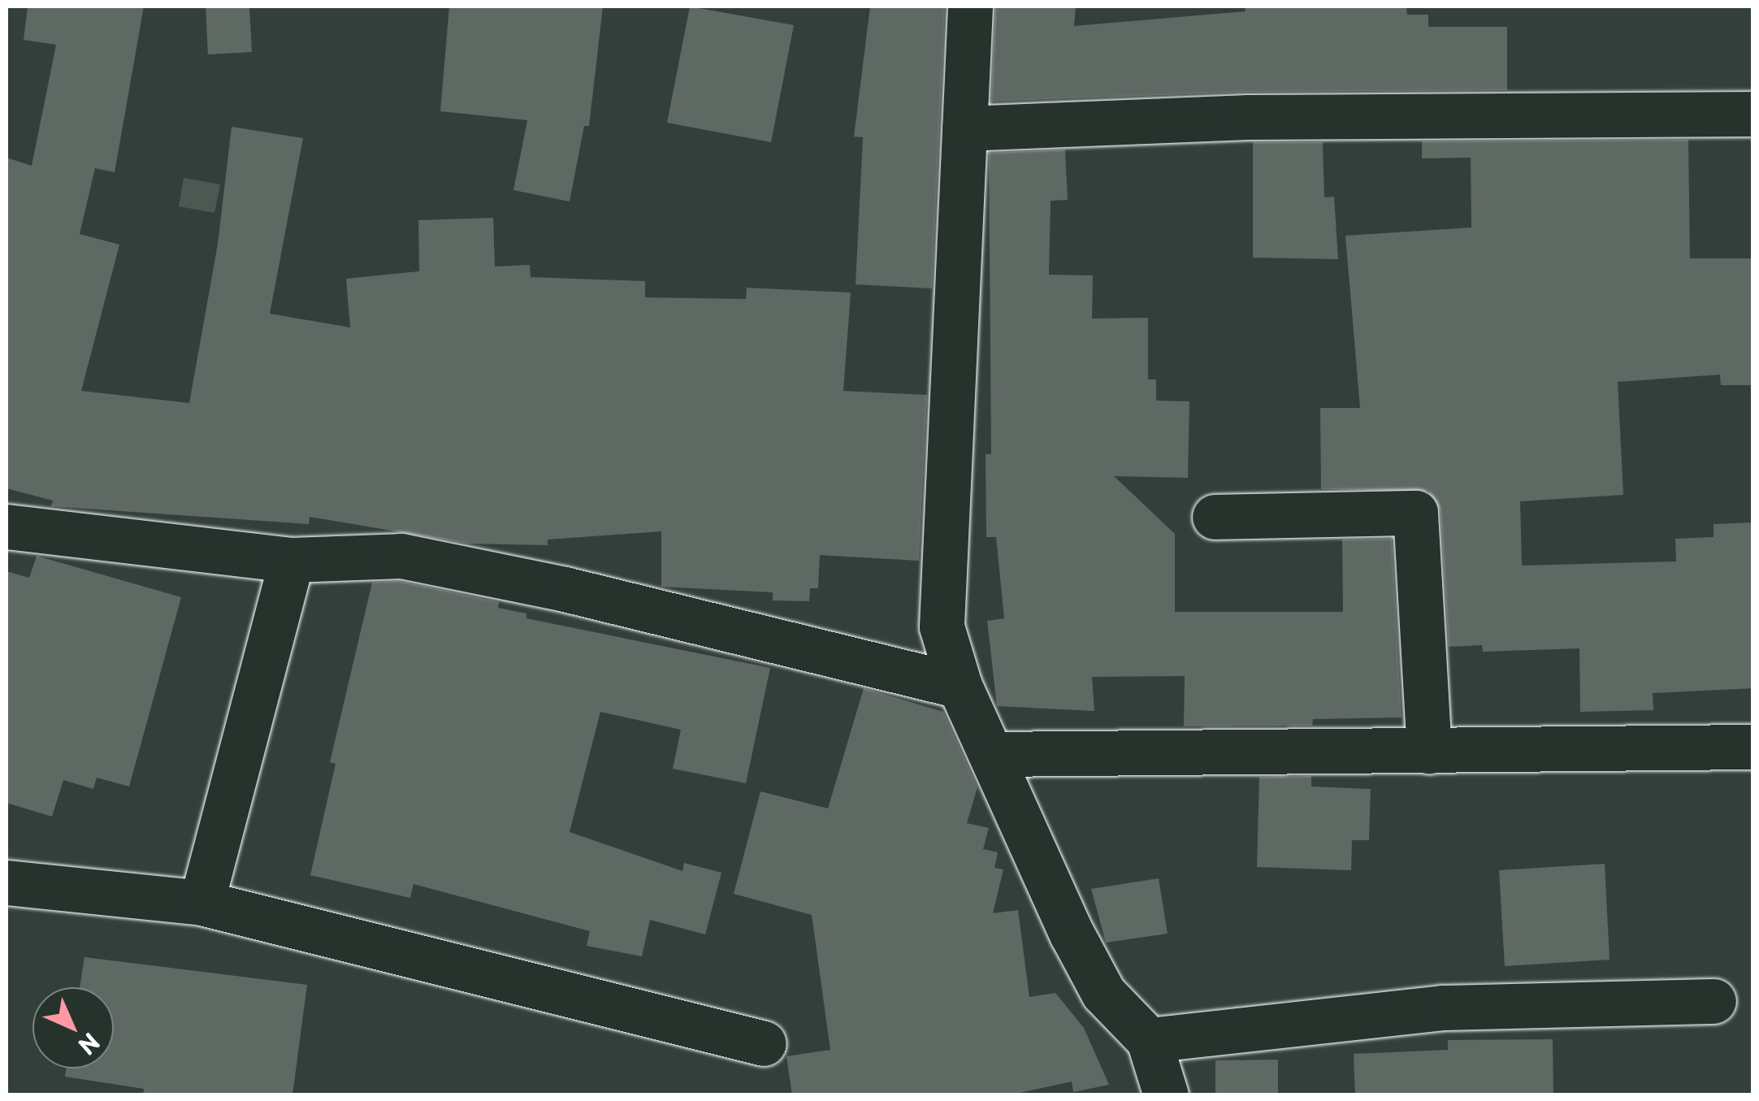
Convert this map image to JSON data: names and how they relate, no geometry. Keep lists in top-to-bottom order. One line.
{"north":"bottom right"}
